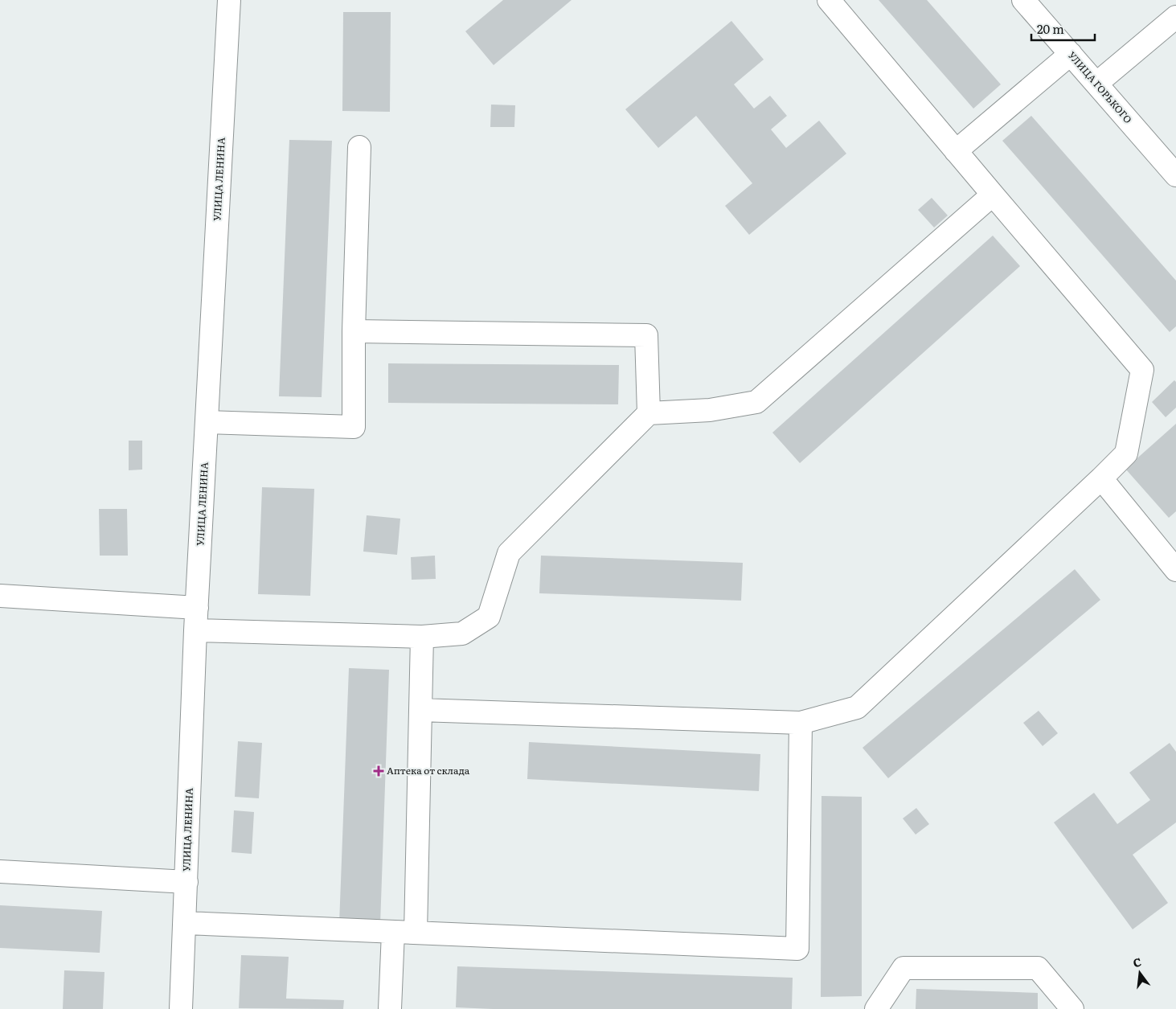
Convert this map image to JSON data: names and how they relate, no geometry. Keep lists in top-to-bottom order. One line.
{"streets":{"street":["УЛИЦА ГОРЬКОГО","УЛИЦА ЛЕНИНА"]},"places":{"health":["Аптека от склада"]},"scale_bar":"20 m","north":"top"}
